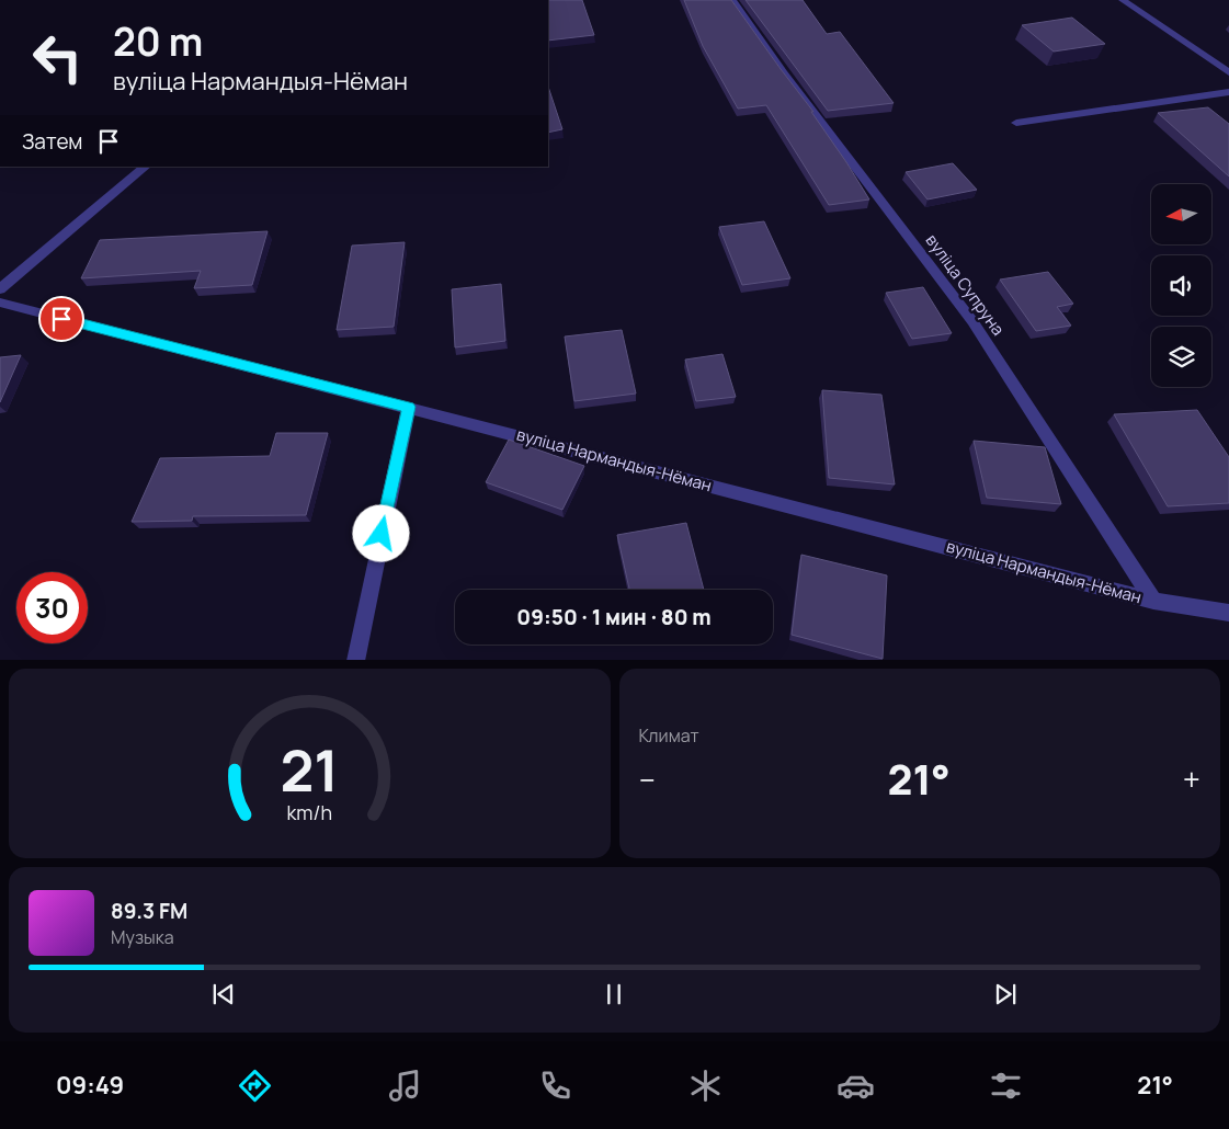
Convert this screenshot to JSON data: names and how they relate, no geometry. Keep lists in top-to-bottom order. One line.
{"streets":{"street":["вуліца Супруна","вуліца Нармандыя-Нёман"]},"crossings":[["вуліца Супруна","вуліца Нармандыя-Нёман"]],"north":"left","page":{"turn":["20 m","вуліца Нармандыя-Нёман"],"then":"Затем","limit":"30","trip":"09:50 · 1 мин · 80 m","tile":"Климат","heat":["−","21°","+"],"song":["89.3 FM","Музыка"],"tabs":["09:49","21°"],"gauge":["21","km/h"]}}
